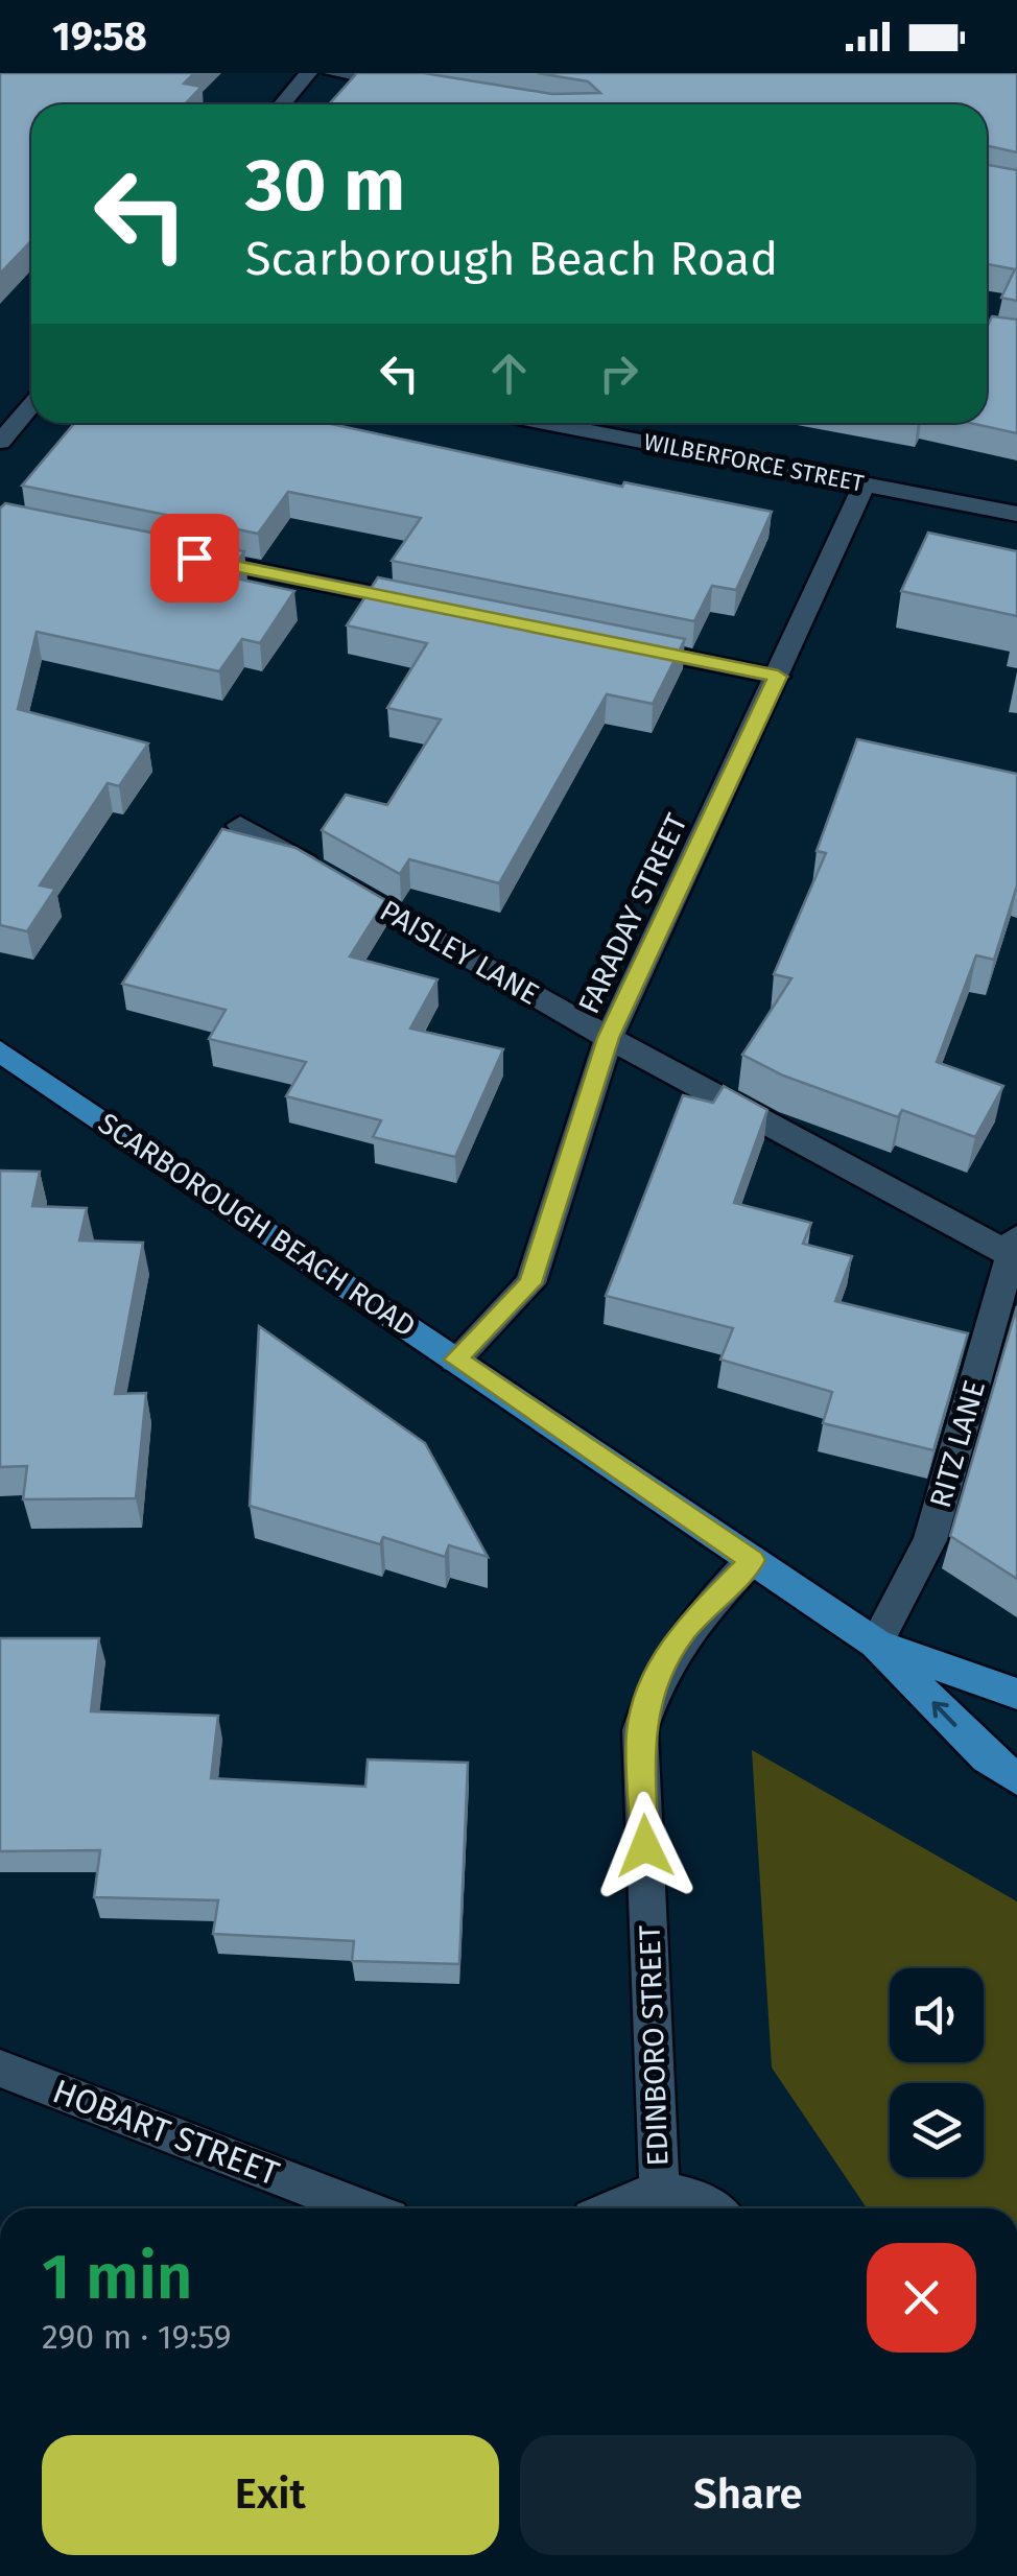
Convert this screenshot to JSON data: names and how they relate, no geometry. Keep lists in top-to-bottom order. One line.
{"streets":{"main road":["SCARBOROUGH BEACH ROAD"],"street":["WILBERFORCE STREET","FARADAY STREET","PAISLEY LANE","RITZ LANE","EDINBORO STREET","HOBART STREET"]},"crossings":[["WILBERFORCE STREET","FARADAY STREET"],["FARADAY STREET","PAISLEY LANE"],["FARADAY STREET","SCARBOROUGH BEACH ROAD"],["PAISLEY LANE","RITZ LANE"],["SCARBOROUGH BEACH ROAD","RITZ LANE"],["SCARBOROUGH BEACH ROAD","EDINBORO STREET"]],"page":{"status":"19:58","turn":["30 m","Scarborough Beach Road"],"heading":["1 min","290 m · 19:59"],"buttons":["Exit","Share"]}}
